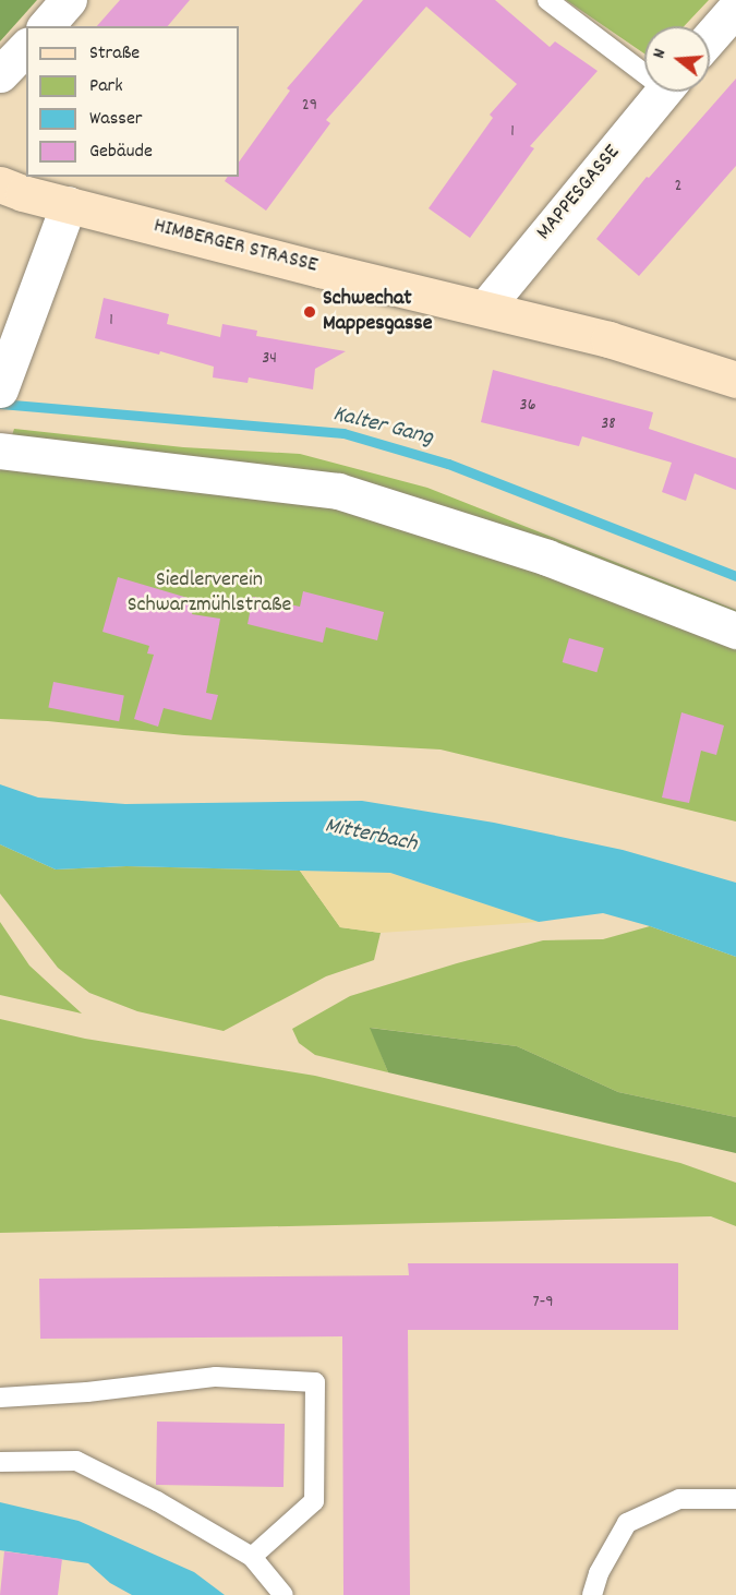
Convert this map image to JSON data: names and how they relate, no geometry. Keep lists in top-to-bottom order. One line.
{"streets":{"main road":["HIMBERGER STRASSE"],"street":["MAPPESGASSE"]},"crossings":[["MAPPESGASSE","HIMBERGER STRASSE"]],"water":["Kalter Gang","Mitterbach"],"parks":["Siedlerverein Schwarzmühlstraße"],"places":["Schwechat Mappesgasse"],"house_numbers":["29","1","2","1","34","36","38","7-9"],"legend":["Straße","Park","Wasser","Gebäude"],"north":"left"}
